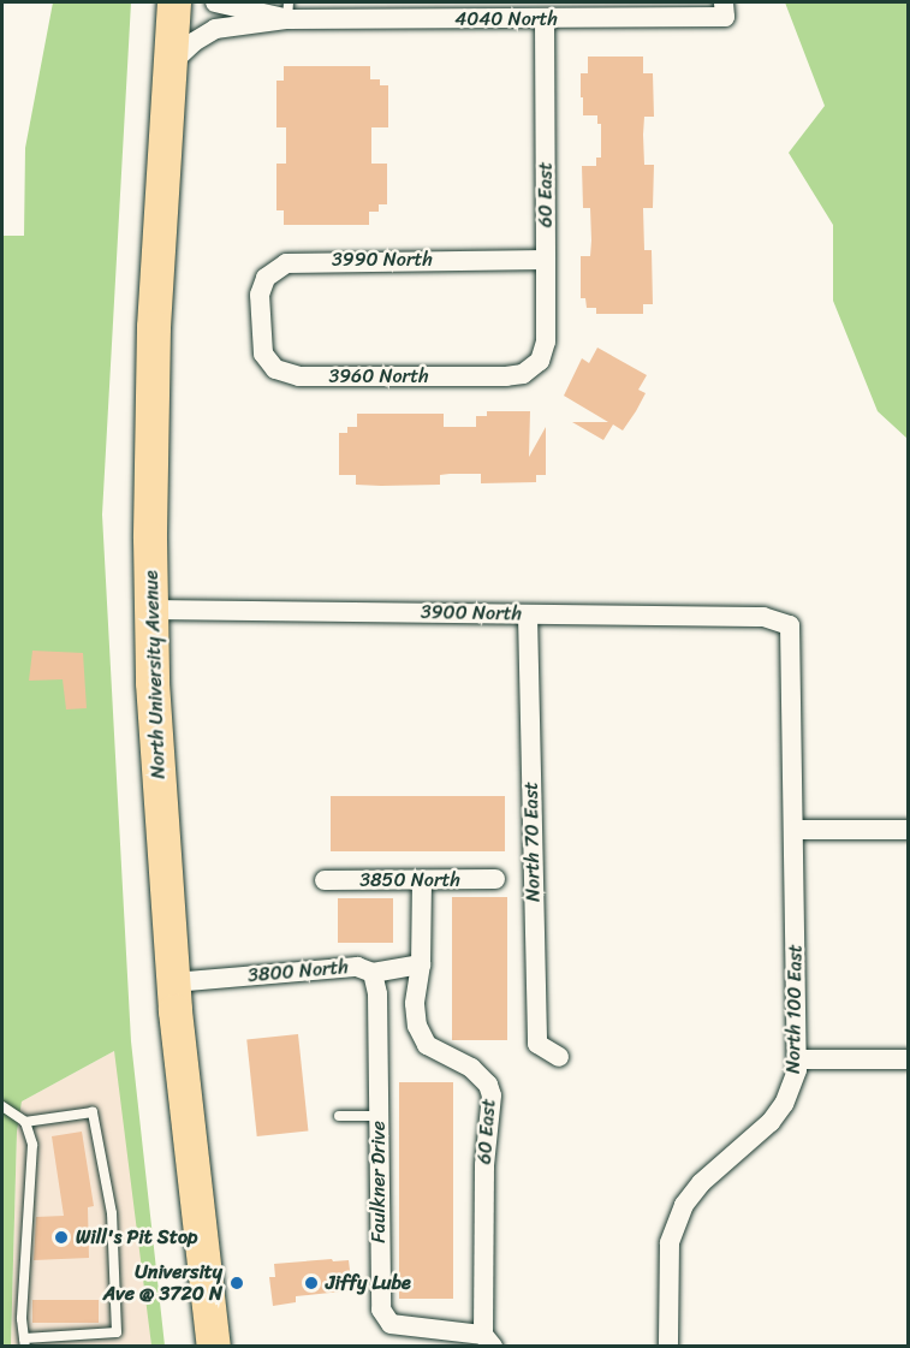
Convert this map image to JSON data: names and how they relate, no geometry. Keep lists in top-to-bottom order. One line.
{"streets":{"highway":["North University Avenue"],"street":["4040 North","60 East","3990 North","3960 North","3900 North","North 70 East","3850 North","3800 North","North 100 East","Faulkner Drive"]},"crossings":[["4040 North","60 East"],["4040 North","North University Avenue"],["60 East","3990 North"],["60 East","3960 North"],["60 East","3850 North"],["60 East","3800 North"],["60 East","Faulkner Drive"],["3990 North","3960 North"],["3900 North","North University Avenue"],["3900 North","North 70 East"],["3900 North","North 100 East"],["North University Avenue","3800 North"],["3800 North","Faulkner Drive"]],"places":["Will's Pit Stop","University Ave @ 3720 N","Jiffy Lube"]}
